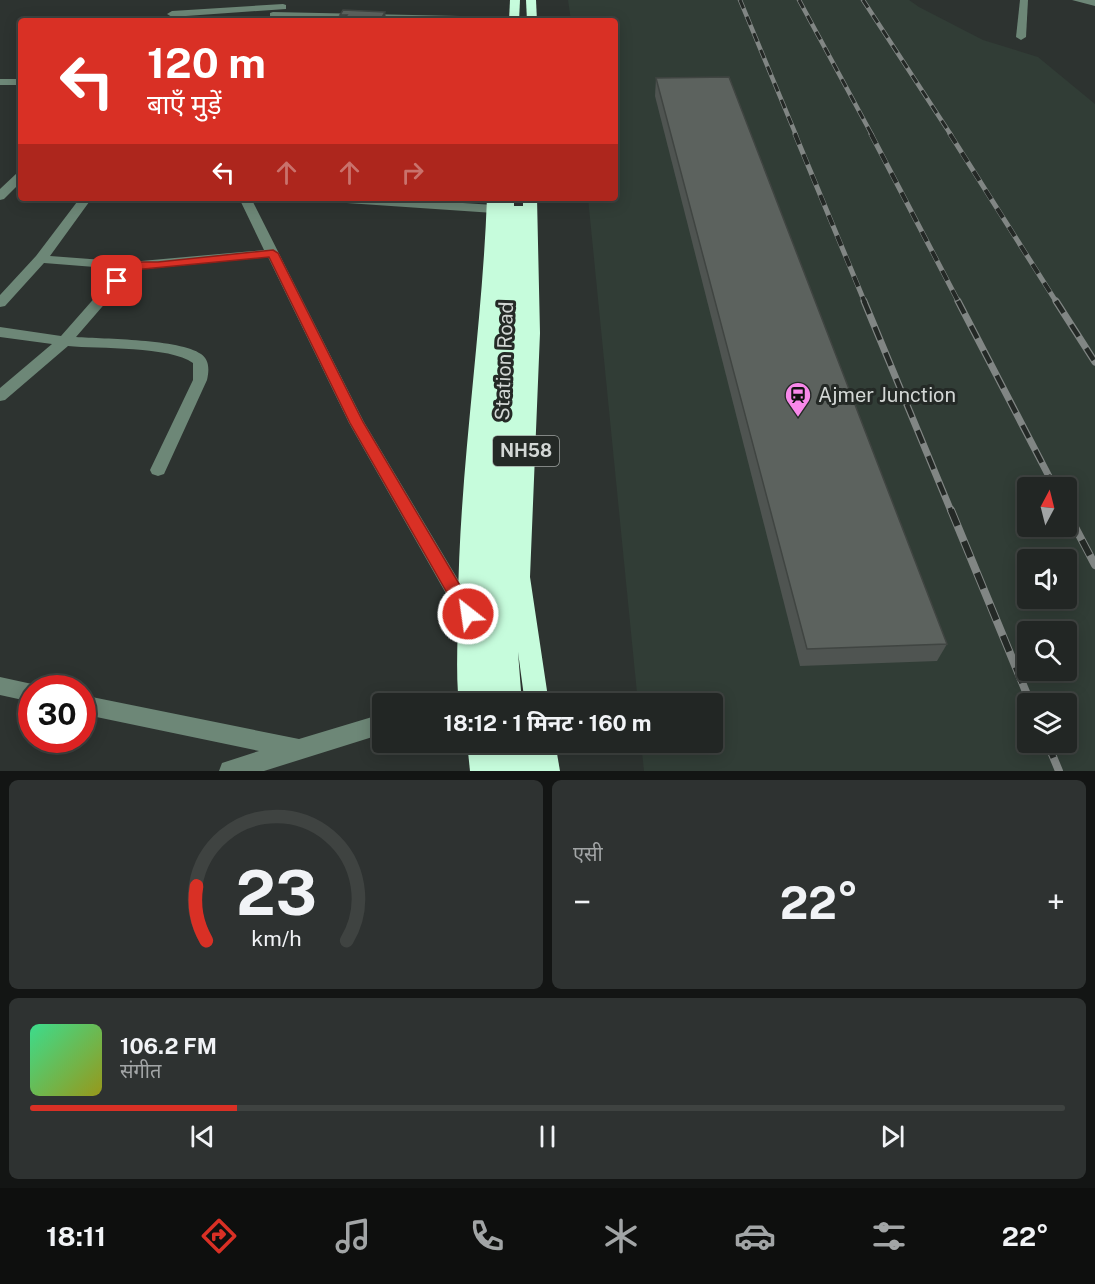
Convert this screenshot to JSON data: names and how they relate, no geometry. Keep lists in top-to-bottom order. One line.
{"streets":{"highway":["Station Road","NH58"]},"places":{"station":["Ajmer Junction"]},"north":"top","page":{"turn":["120 m","बाएँ मुड़ें"],"limit":"30","trip":"18:12 · 1 मिनट · 160 m","tile":"एसी","heat":["−","22°","+"],"song":["106.2 FM","संगीत"],"tabs":["18:11","22°"],"gauge":["23","km/h"]}}
